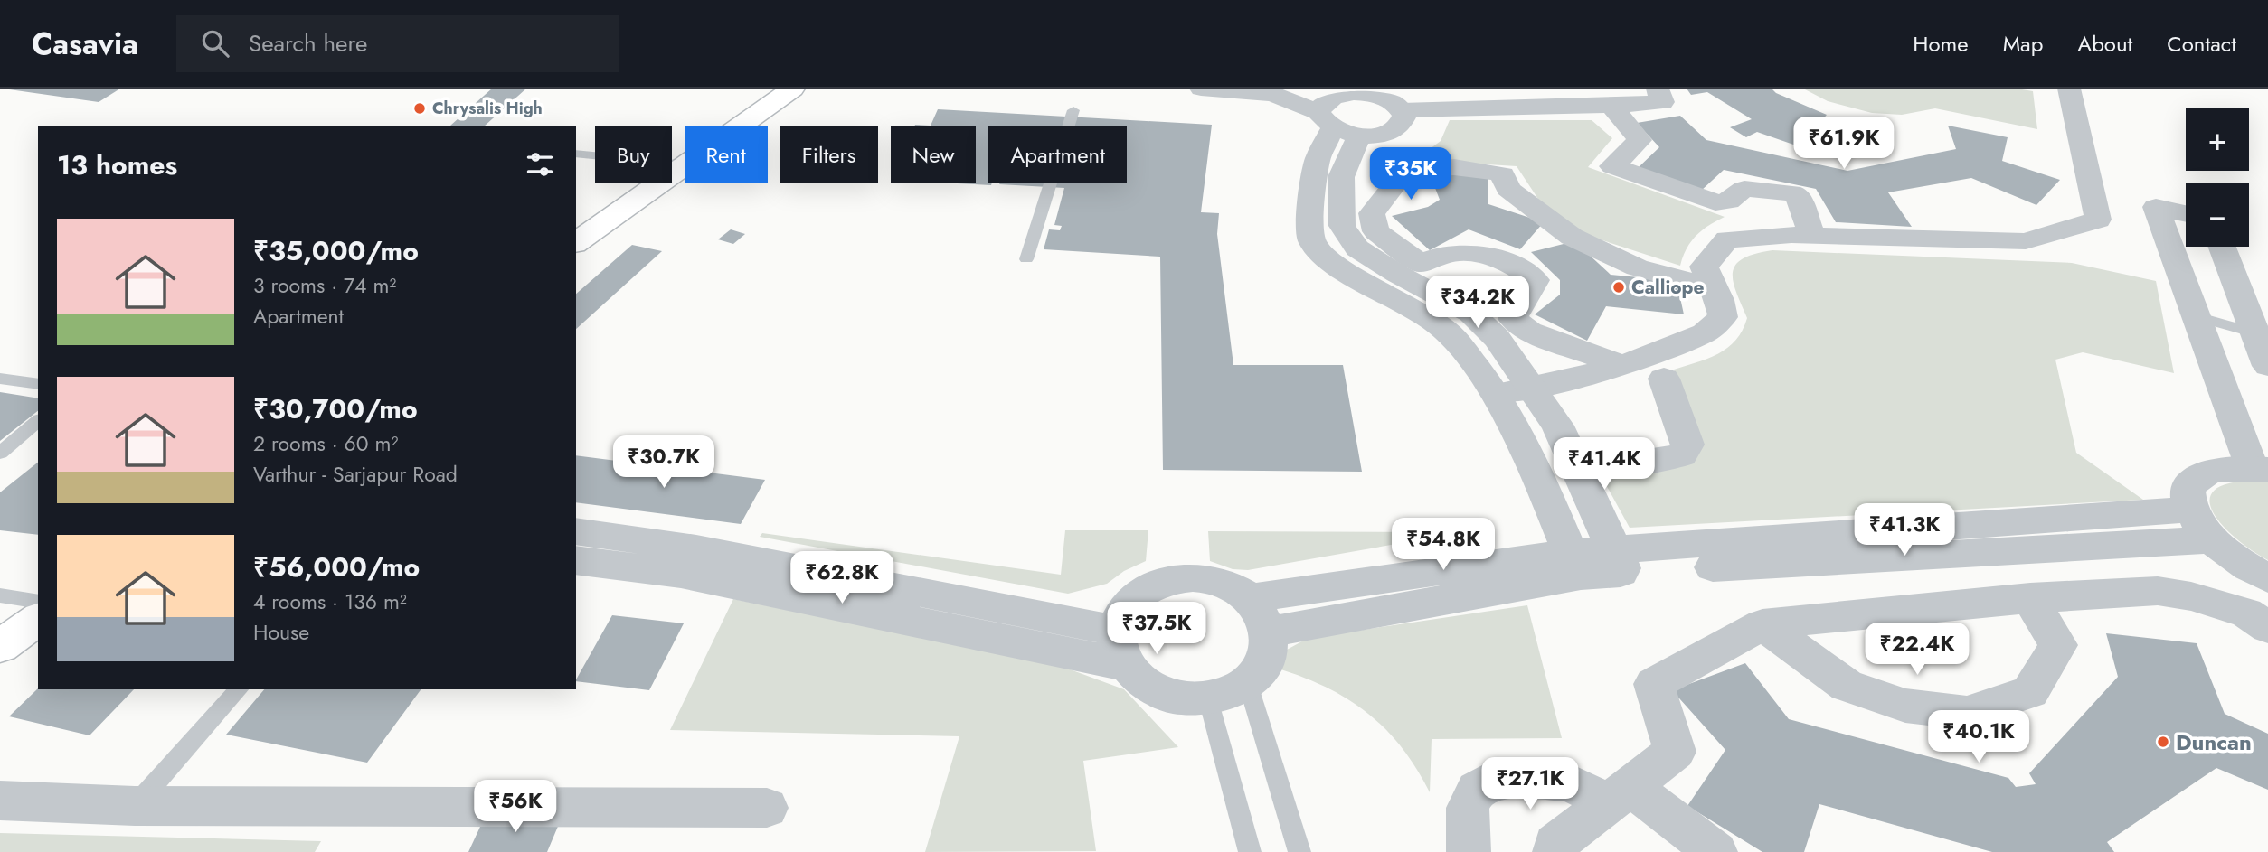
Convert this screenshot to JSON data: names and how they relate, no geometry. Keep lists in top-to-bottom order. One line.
{"places":["Chrysalis High","Calliope","Duncan"],"page":{"header":"Casavia","search":"Search here","nav":["Home","Map","About","Contact"],"map_buttons":["+","−"],"price":["₹61.9K","₹35K","₹34.2K","₹30.7K","₹41.4K","₹41.3K","₹54.8K","₹62.8K","₹37.5K","₹22.4K","₹40.1K","₹27.1K","₹56K"],"chip":["Buy","Rent","Filters","New","Apartment"],"heading":"13 homes","list":[{"name":"₹35,000/mo","note":"3 rooms · 74 m² · Apartment"},{"name":"₹30,700/mo","note":"2 rooms · 60 m² · Varthur - Sarjapur Road"},{"name":"₹56,000/mo","note":"4 rooms · 136 m² · House"}]}}
